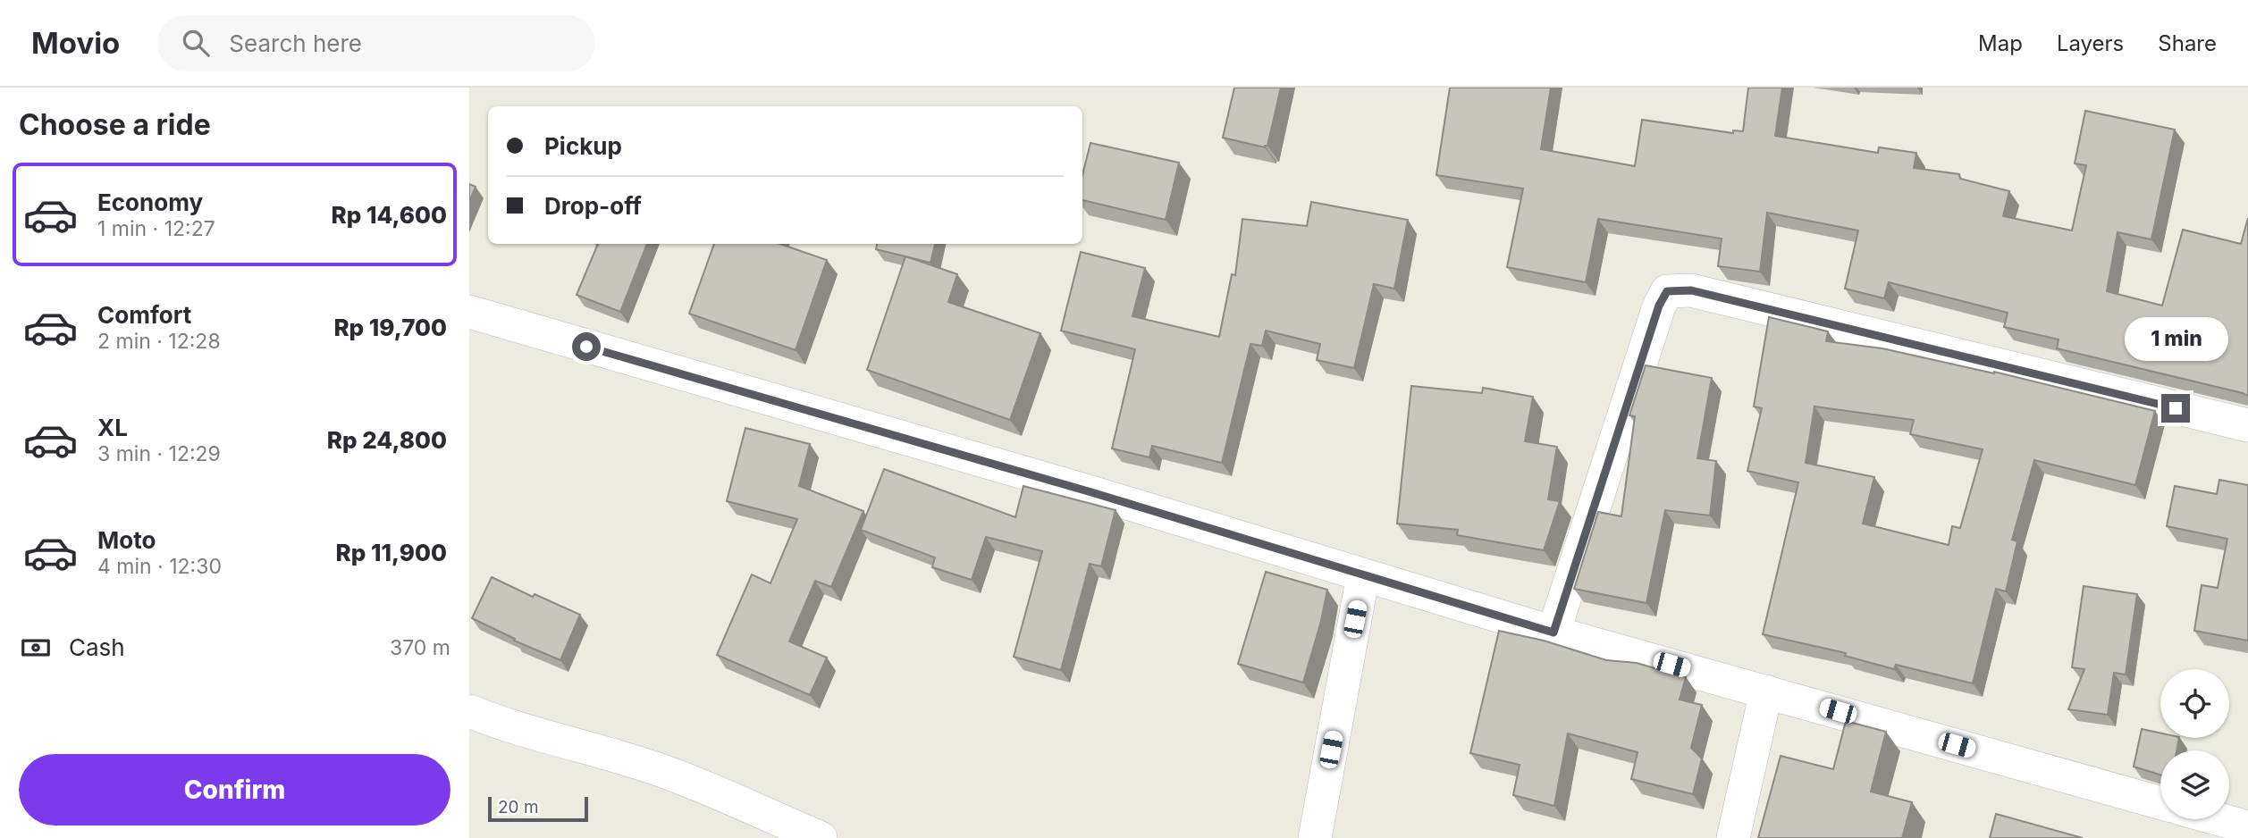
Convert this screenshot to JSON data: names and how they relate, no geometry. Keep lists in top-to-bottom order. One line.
{"scale_bar":"20 m","page":{"header":"Movio","search":"Search here","nav":["Map","Layers","Share"],"heading":"Choose a ride","banner":["Pickup","Drop-off"],"list":[{"name":"Economy","note":"1 min · 12:27","value":"Rp 14,600"},{"name":"Comfort","note":"2 min · 12:28","value":"Rp 19,700"},{"name":"XL","note":"3 min · 12:29","value":"Rp 24,800"},{"name":"Moto","note":"4 min · 12:30","value":"Rp 11,900"}],"bubble":"1 min","pay":["Cash","370 m"],"buttons":"Confirm","scale":"20 m"}}
